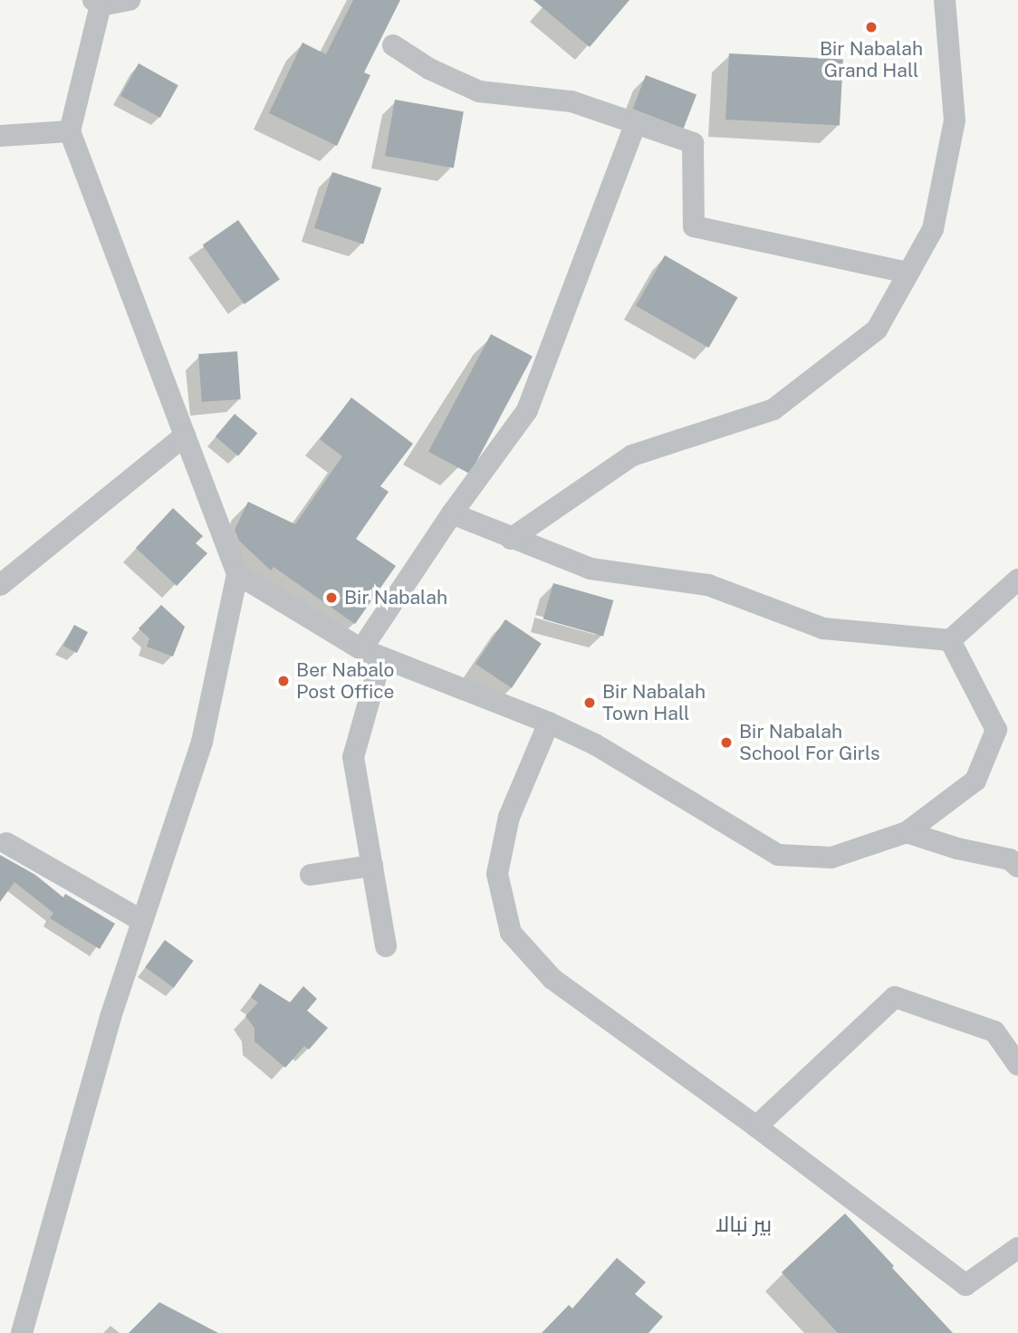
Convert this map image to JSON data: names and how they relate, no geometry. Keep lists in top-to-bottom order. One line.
{"districts":["بير نبالا"],"places":["Bir Nabalah Grand Hall","Bir Nabalah","Ber Nabalo Post Office","Bir Nabalah Town Hall","Bir Nabalah School For Girls"]}
